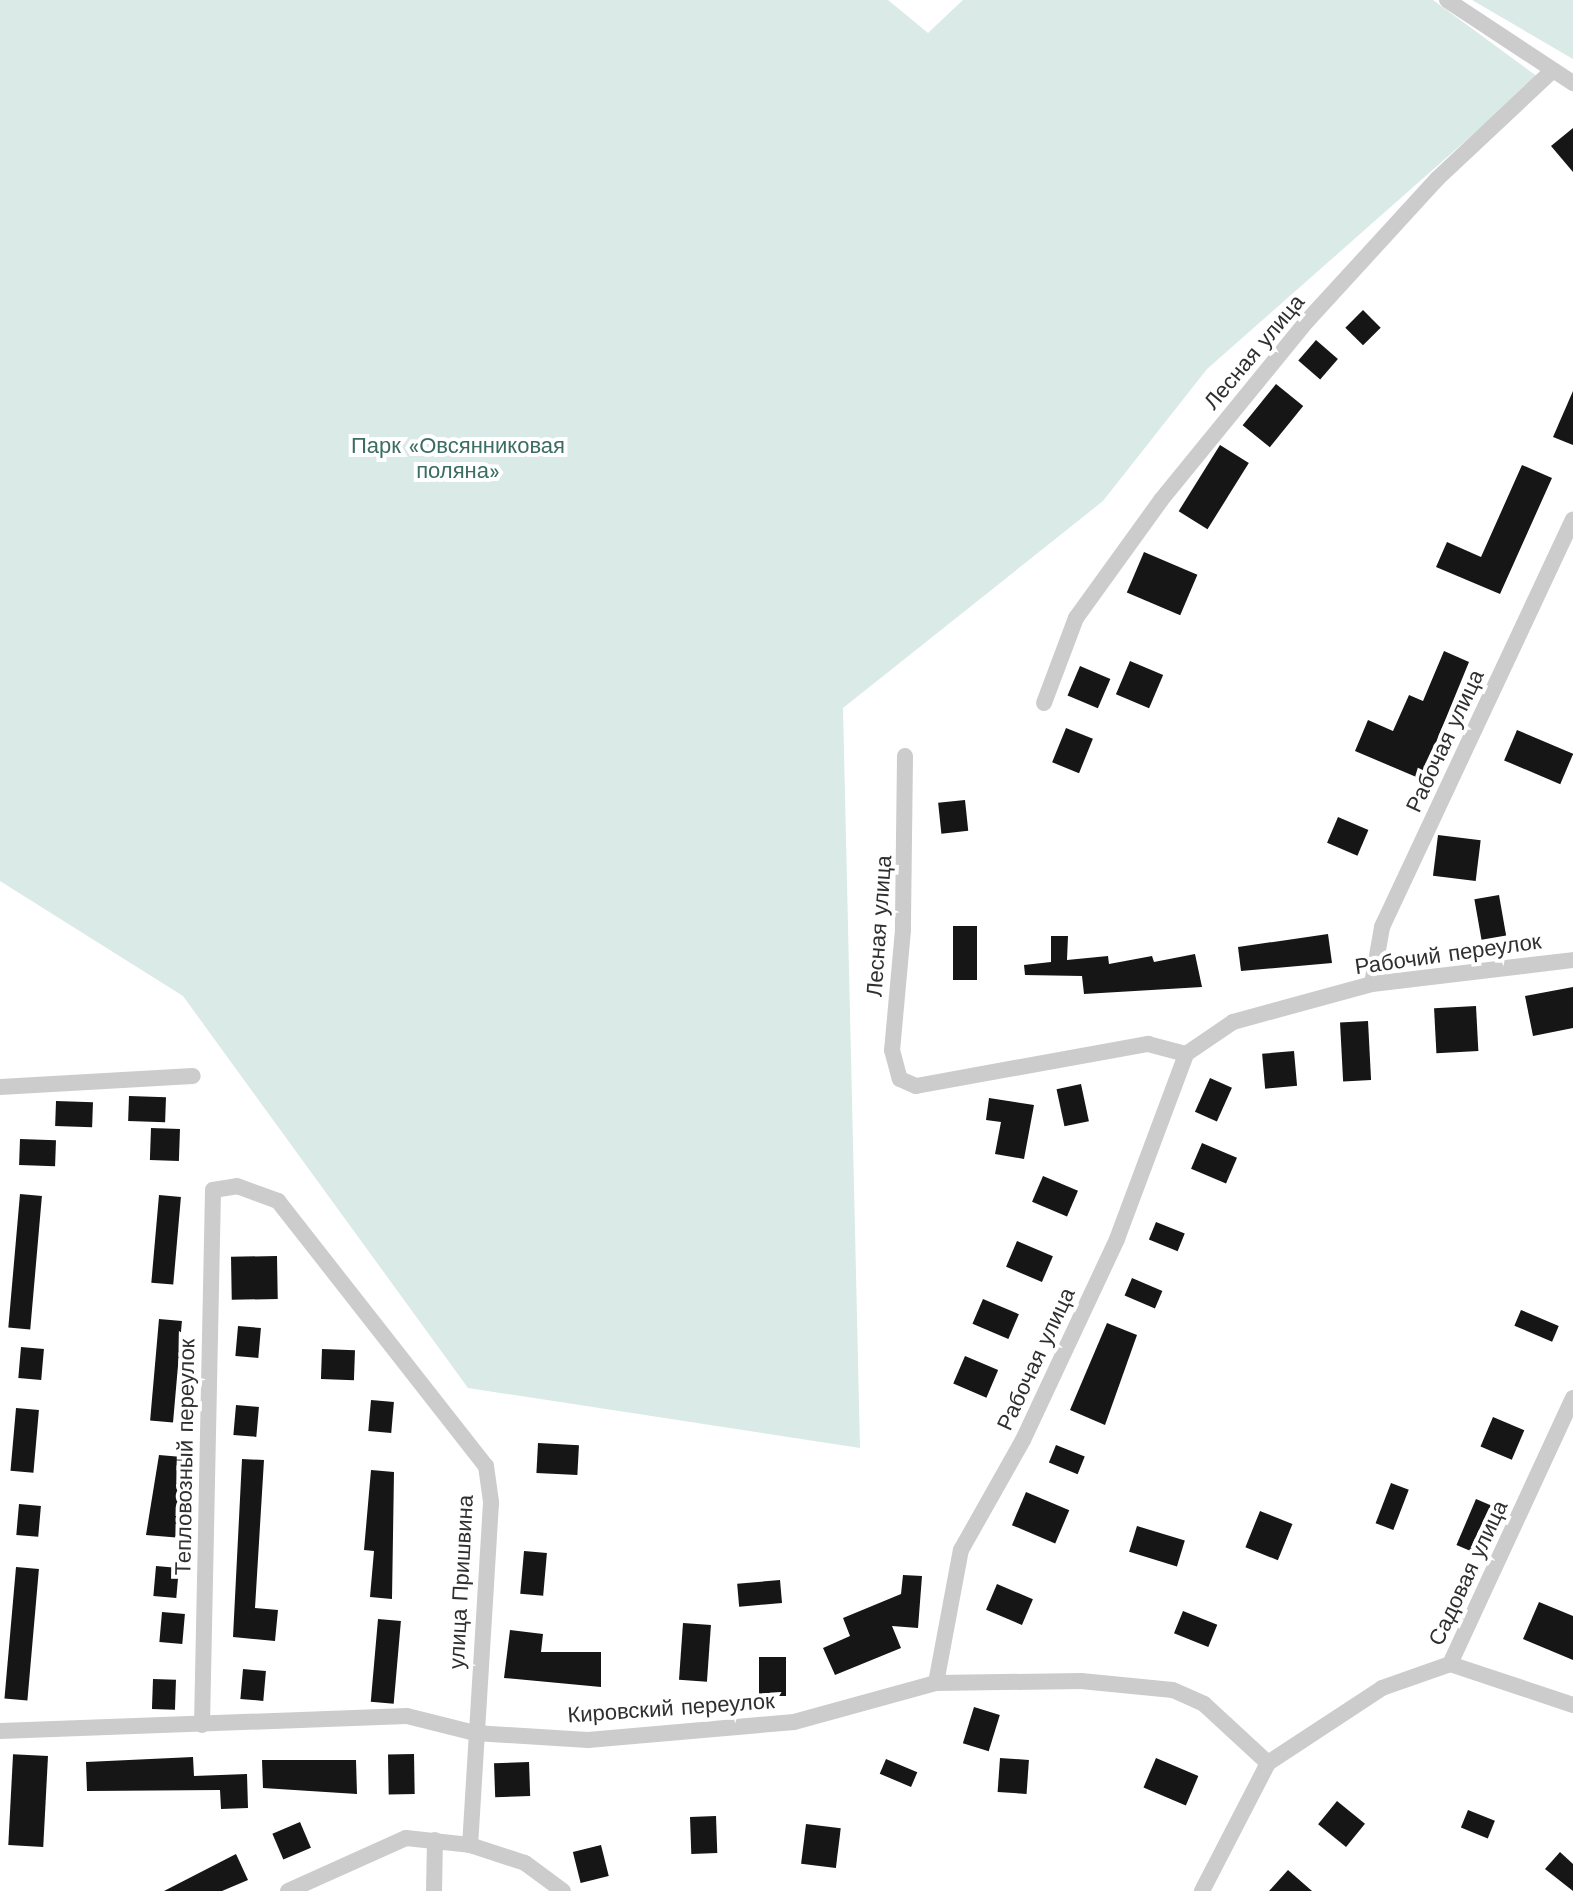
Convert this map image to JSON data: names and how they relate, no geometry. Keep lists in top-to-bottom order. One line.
{"streets":{"street":["Лесная улица","Рабочая улица","Рабочий переулок","Тепловозный переулок","Садовая улица","улица Пришвина","Кировский переулок"]},"crossings":[["Лесная улица","Рабочая улица"],["Лесная улица","Рабочий переулок"],["Рабочая улица","Рабочий переулок"],["Рабочая улица","Кировский переулок"],["Тепловозный переулок","улица Пришвина"],["Тепловозный переулок","Кировский переулок"],["Садовая улица","Кировский переулок"],["улица Пришвина","Кировский переулок"]],"parks":["Парк «Овсянниковая поляна»"]}
